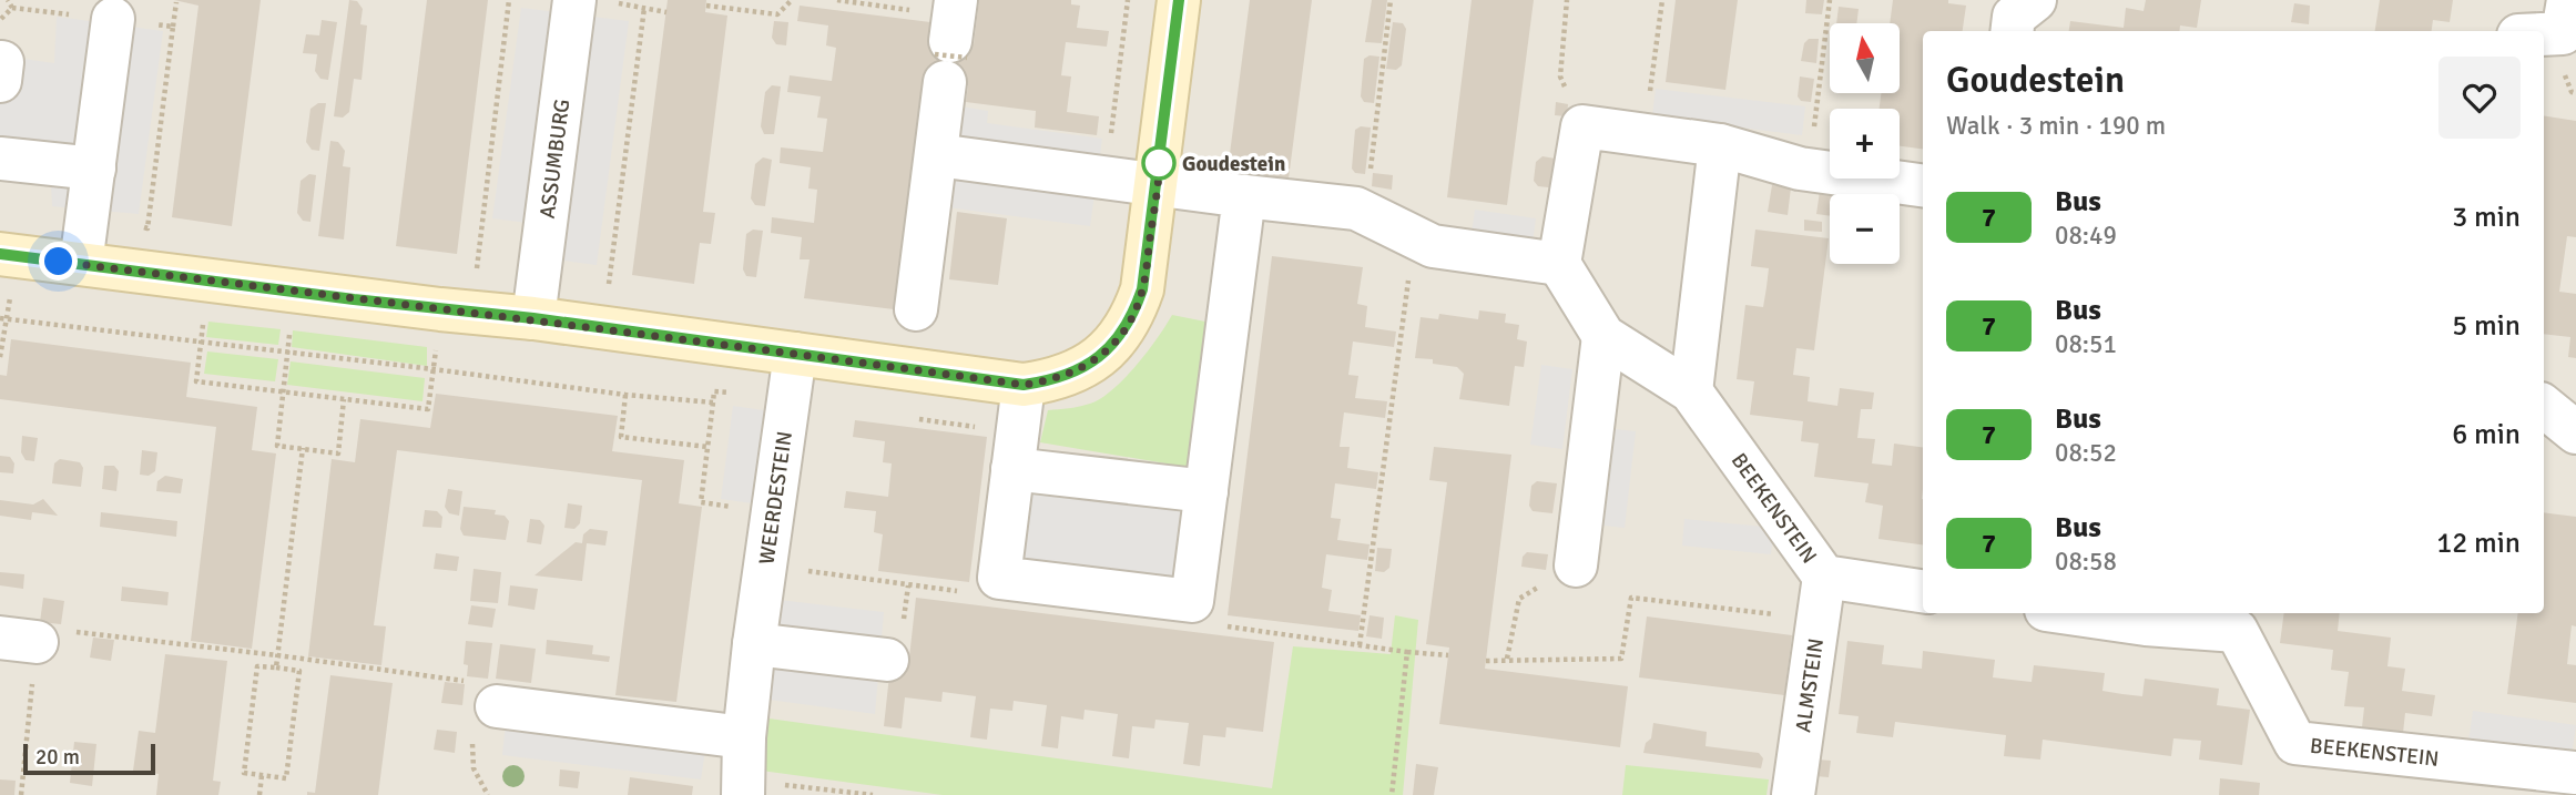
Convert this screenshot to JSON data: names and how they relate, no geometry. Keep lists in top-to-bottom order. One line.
{"streets":{"street":["ASSUMBURG","WEERDESTEIN","BEEKENSTEIN","ALMSTEIN"]},"crossings":[["BEEKENSTEIN","ALMSTEIN"]],"places":["Goudestein"],"lines":["bus line 7"],"scale_bar":"20 m","north":"top","page":{"map_buttons":["+","−"],"heading":["Goudestein","Walk · 3 min · 190 m"],"list":[{"mark":"7","name":"Bus","note":"08:49","value":"3 min"},{"mark":"7","name":"Bus","note":"08:51","value":"5 min"},{"mark":"7","name":"Bus","note":"08:52","value":"6 min"},{"mark":"7","name":"Bus","note":"08:58","value":"12 min"}],"scale":"20 m"}}
